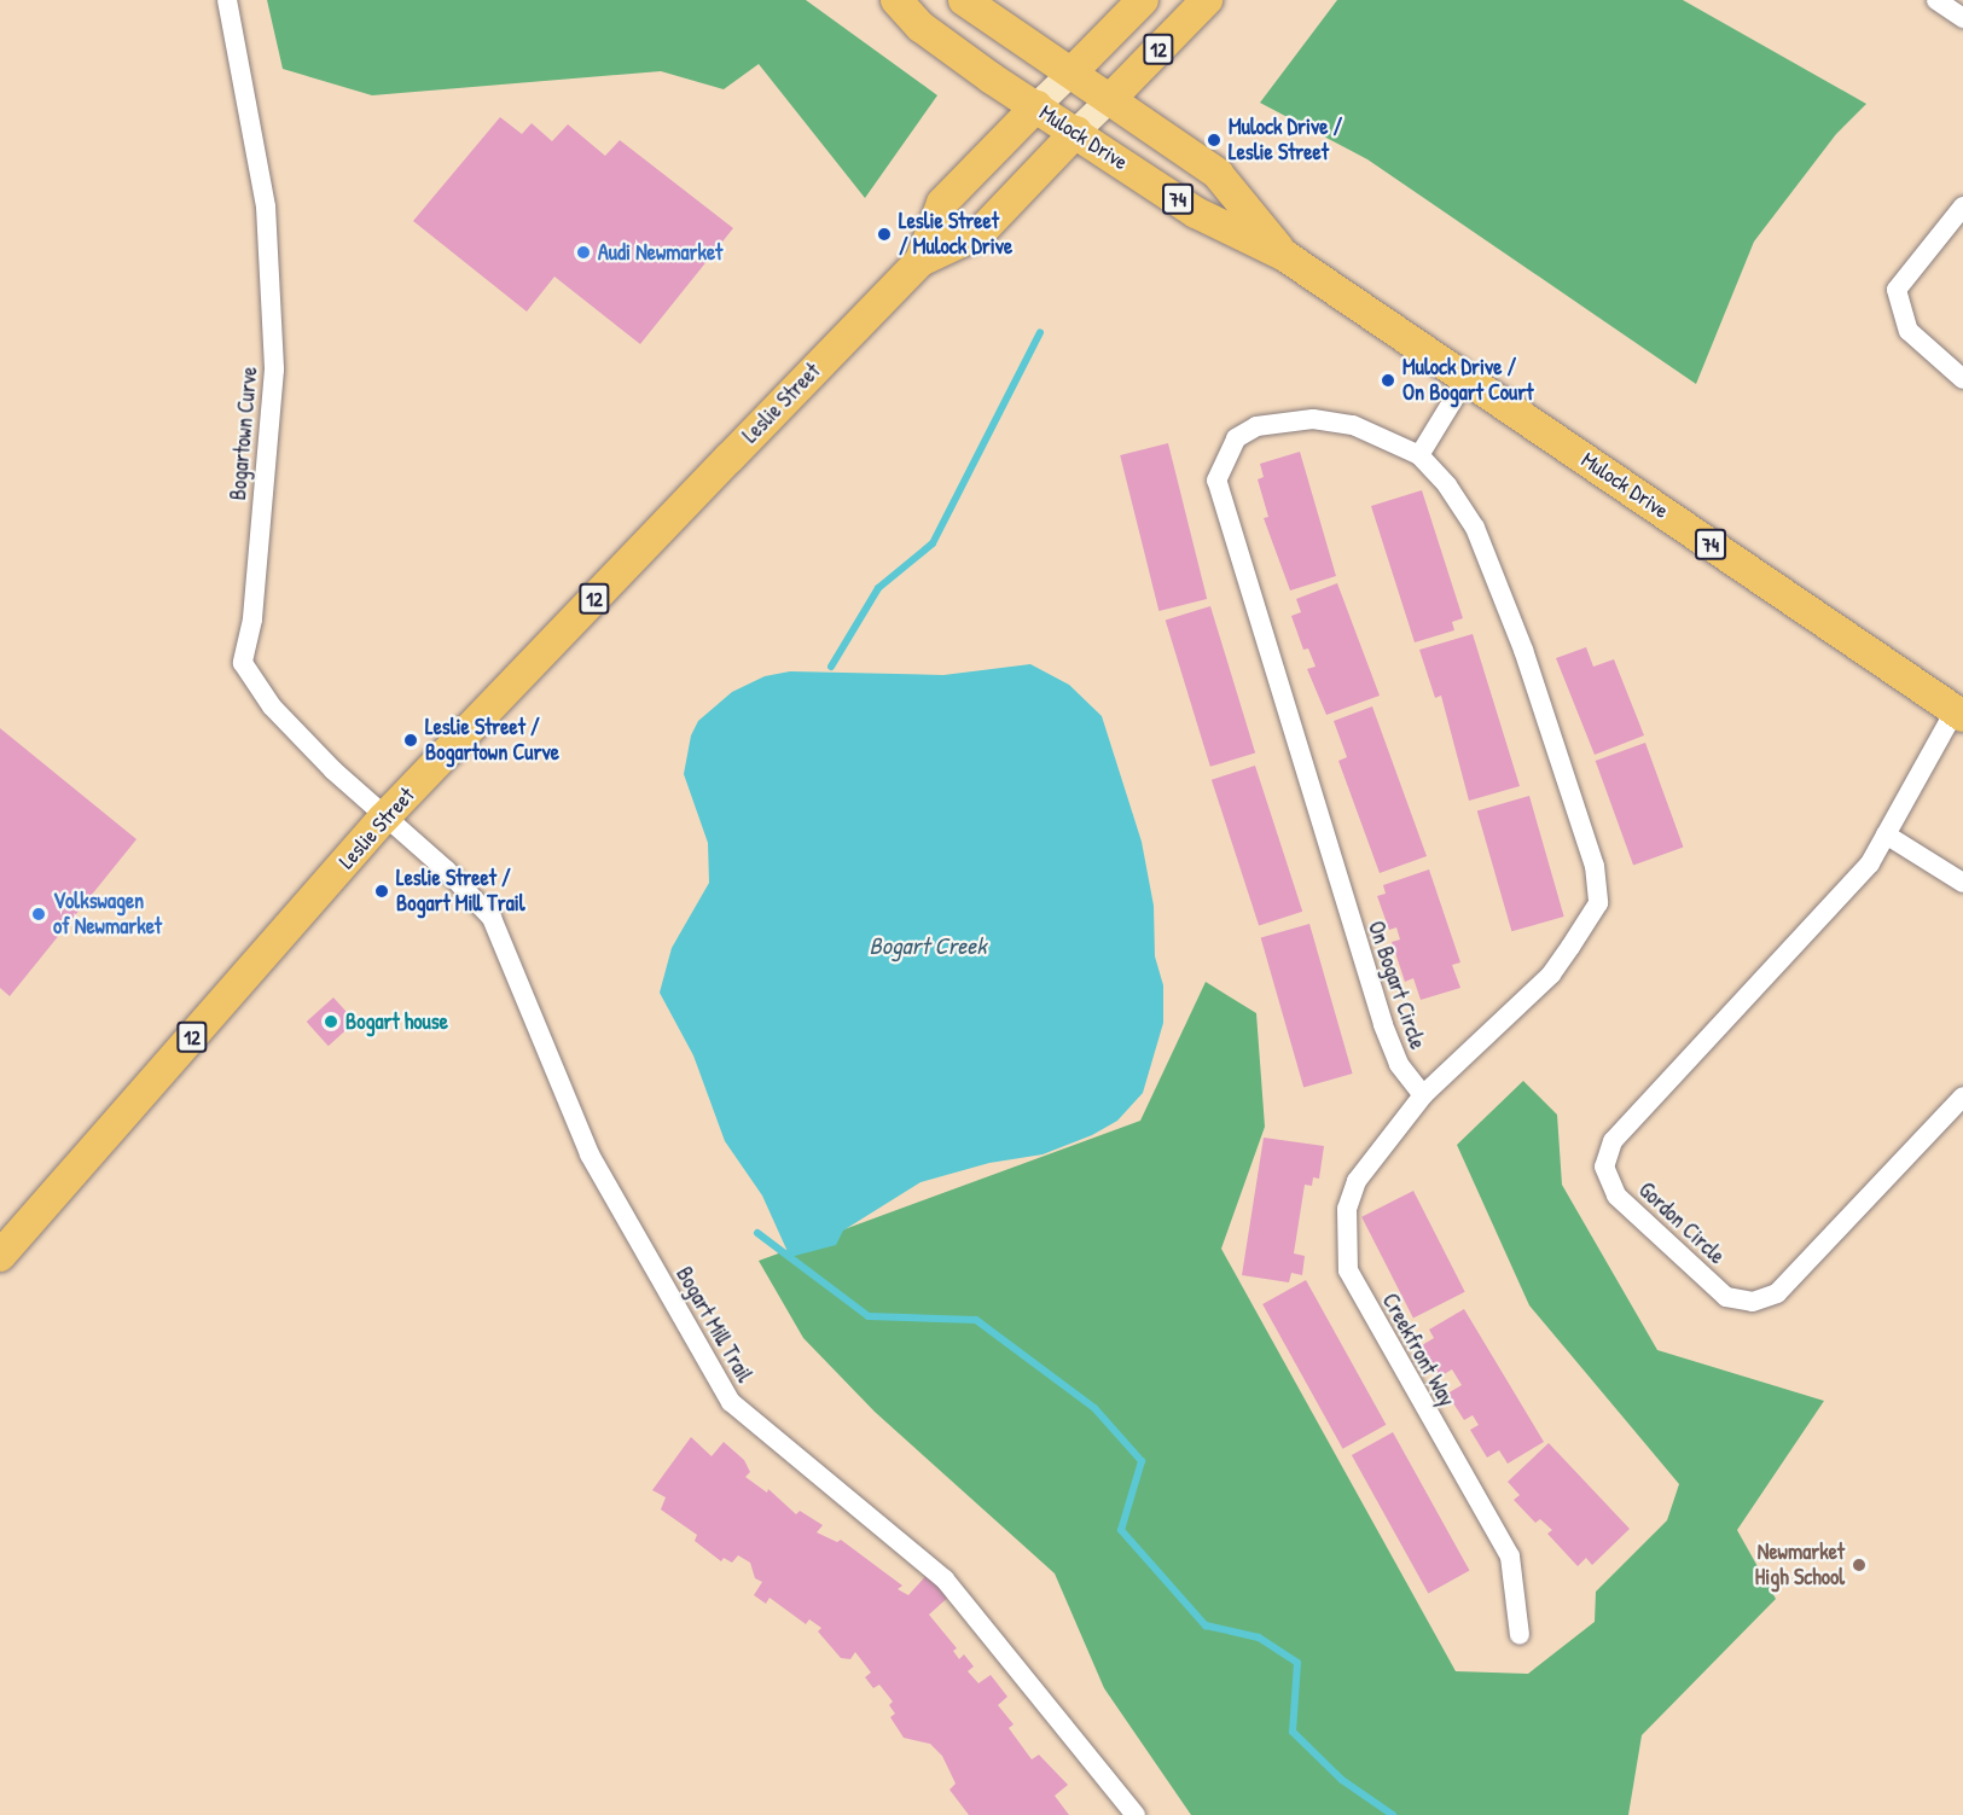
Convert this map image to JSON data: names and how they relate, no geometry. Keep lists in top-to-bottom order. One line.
{"streets":{"main road":["12","Mulock Drive","74","Leslie Street"],"street":["Bogartown Curve","On Bogart Circle","Gordon Circle","Bogart Mill Trail","Creekfront Way"]},"crossings":[["Mulock Drive","Leslie Street"],["Mulock Drive","Gordon Circle"],["Leslie Street","Bogartown Curve"],["Leslie Street","Bogart Mill Trail"],["Bogartown Curve","Bogart Mill Trail"],["On Bogart Circle","Creekfront Way"]],"water":["Bogart Creek"],"places":["Mulock Drive / Leslie Street","Leslie Street / Mulock Drive","Audi Newmarket","Mulock Drive / On Bogart Court","Leslie Street / Bogartown Curve","Leslie Street / Bogart Mill Trail","Volkswagen of Newmarket","Bogart house","Newmarket High School"]}
